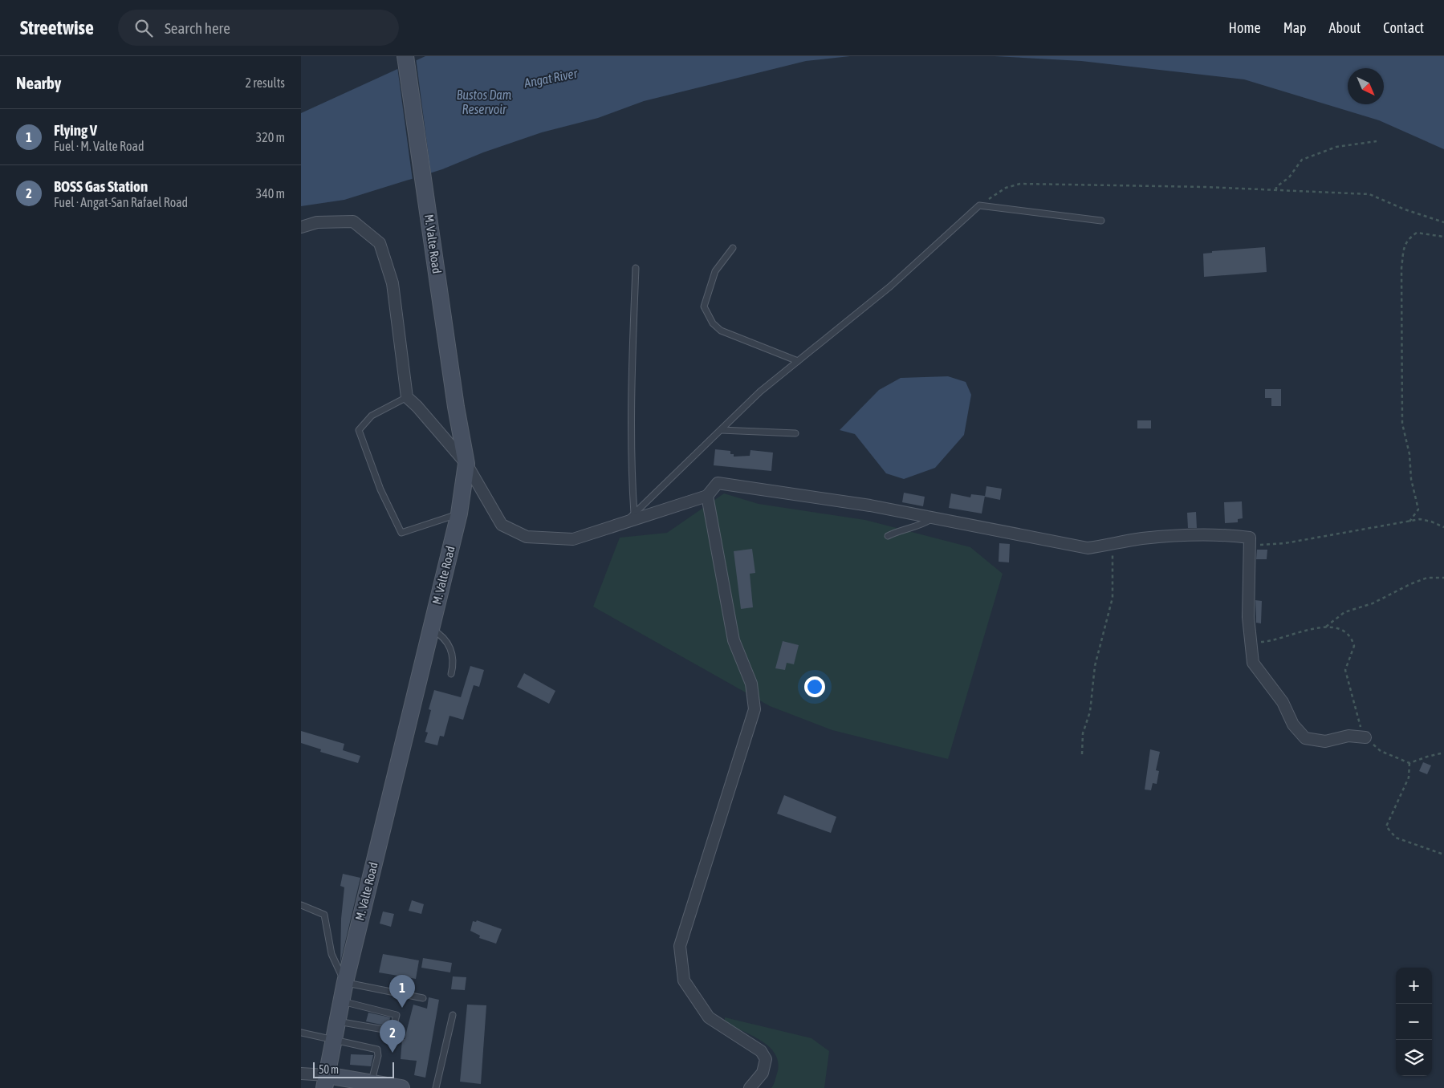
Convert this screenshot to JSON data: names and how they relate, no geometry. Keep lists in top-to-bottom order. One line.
{"streets":{"main road":["M. Valte Road"]},"water":["Angat River","Bustos Dam Reservoir"],"scale_bar":"50 m","north":"bottom right","page":{"header":"Streetwise","search":"Search here","nav":["Home","Map","About","Contact"],"heading":["Nearby","2 results"],"list":[{"mark":"1","name":"Flying V","note":"Fuel · M. Valte Road","value":"320 m"},{"mark":"2","name":"BOSS Gas Station","note":"Fuel · Angat-San Rafael Road","value":"340 m"}],"map_buttons":["+","−"],"pins":["1","2"],"scale":"50 m"}}
